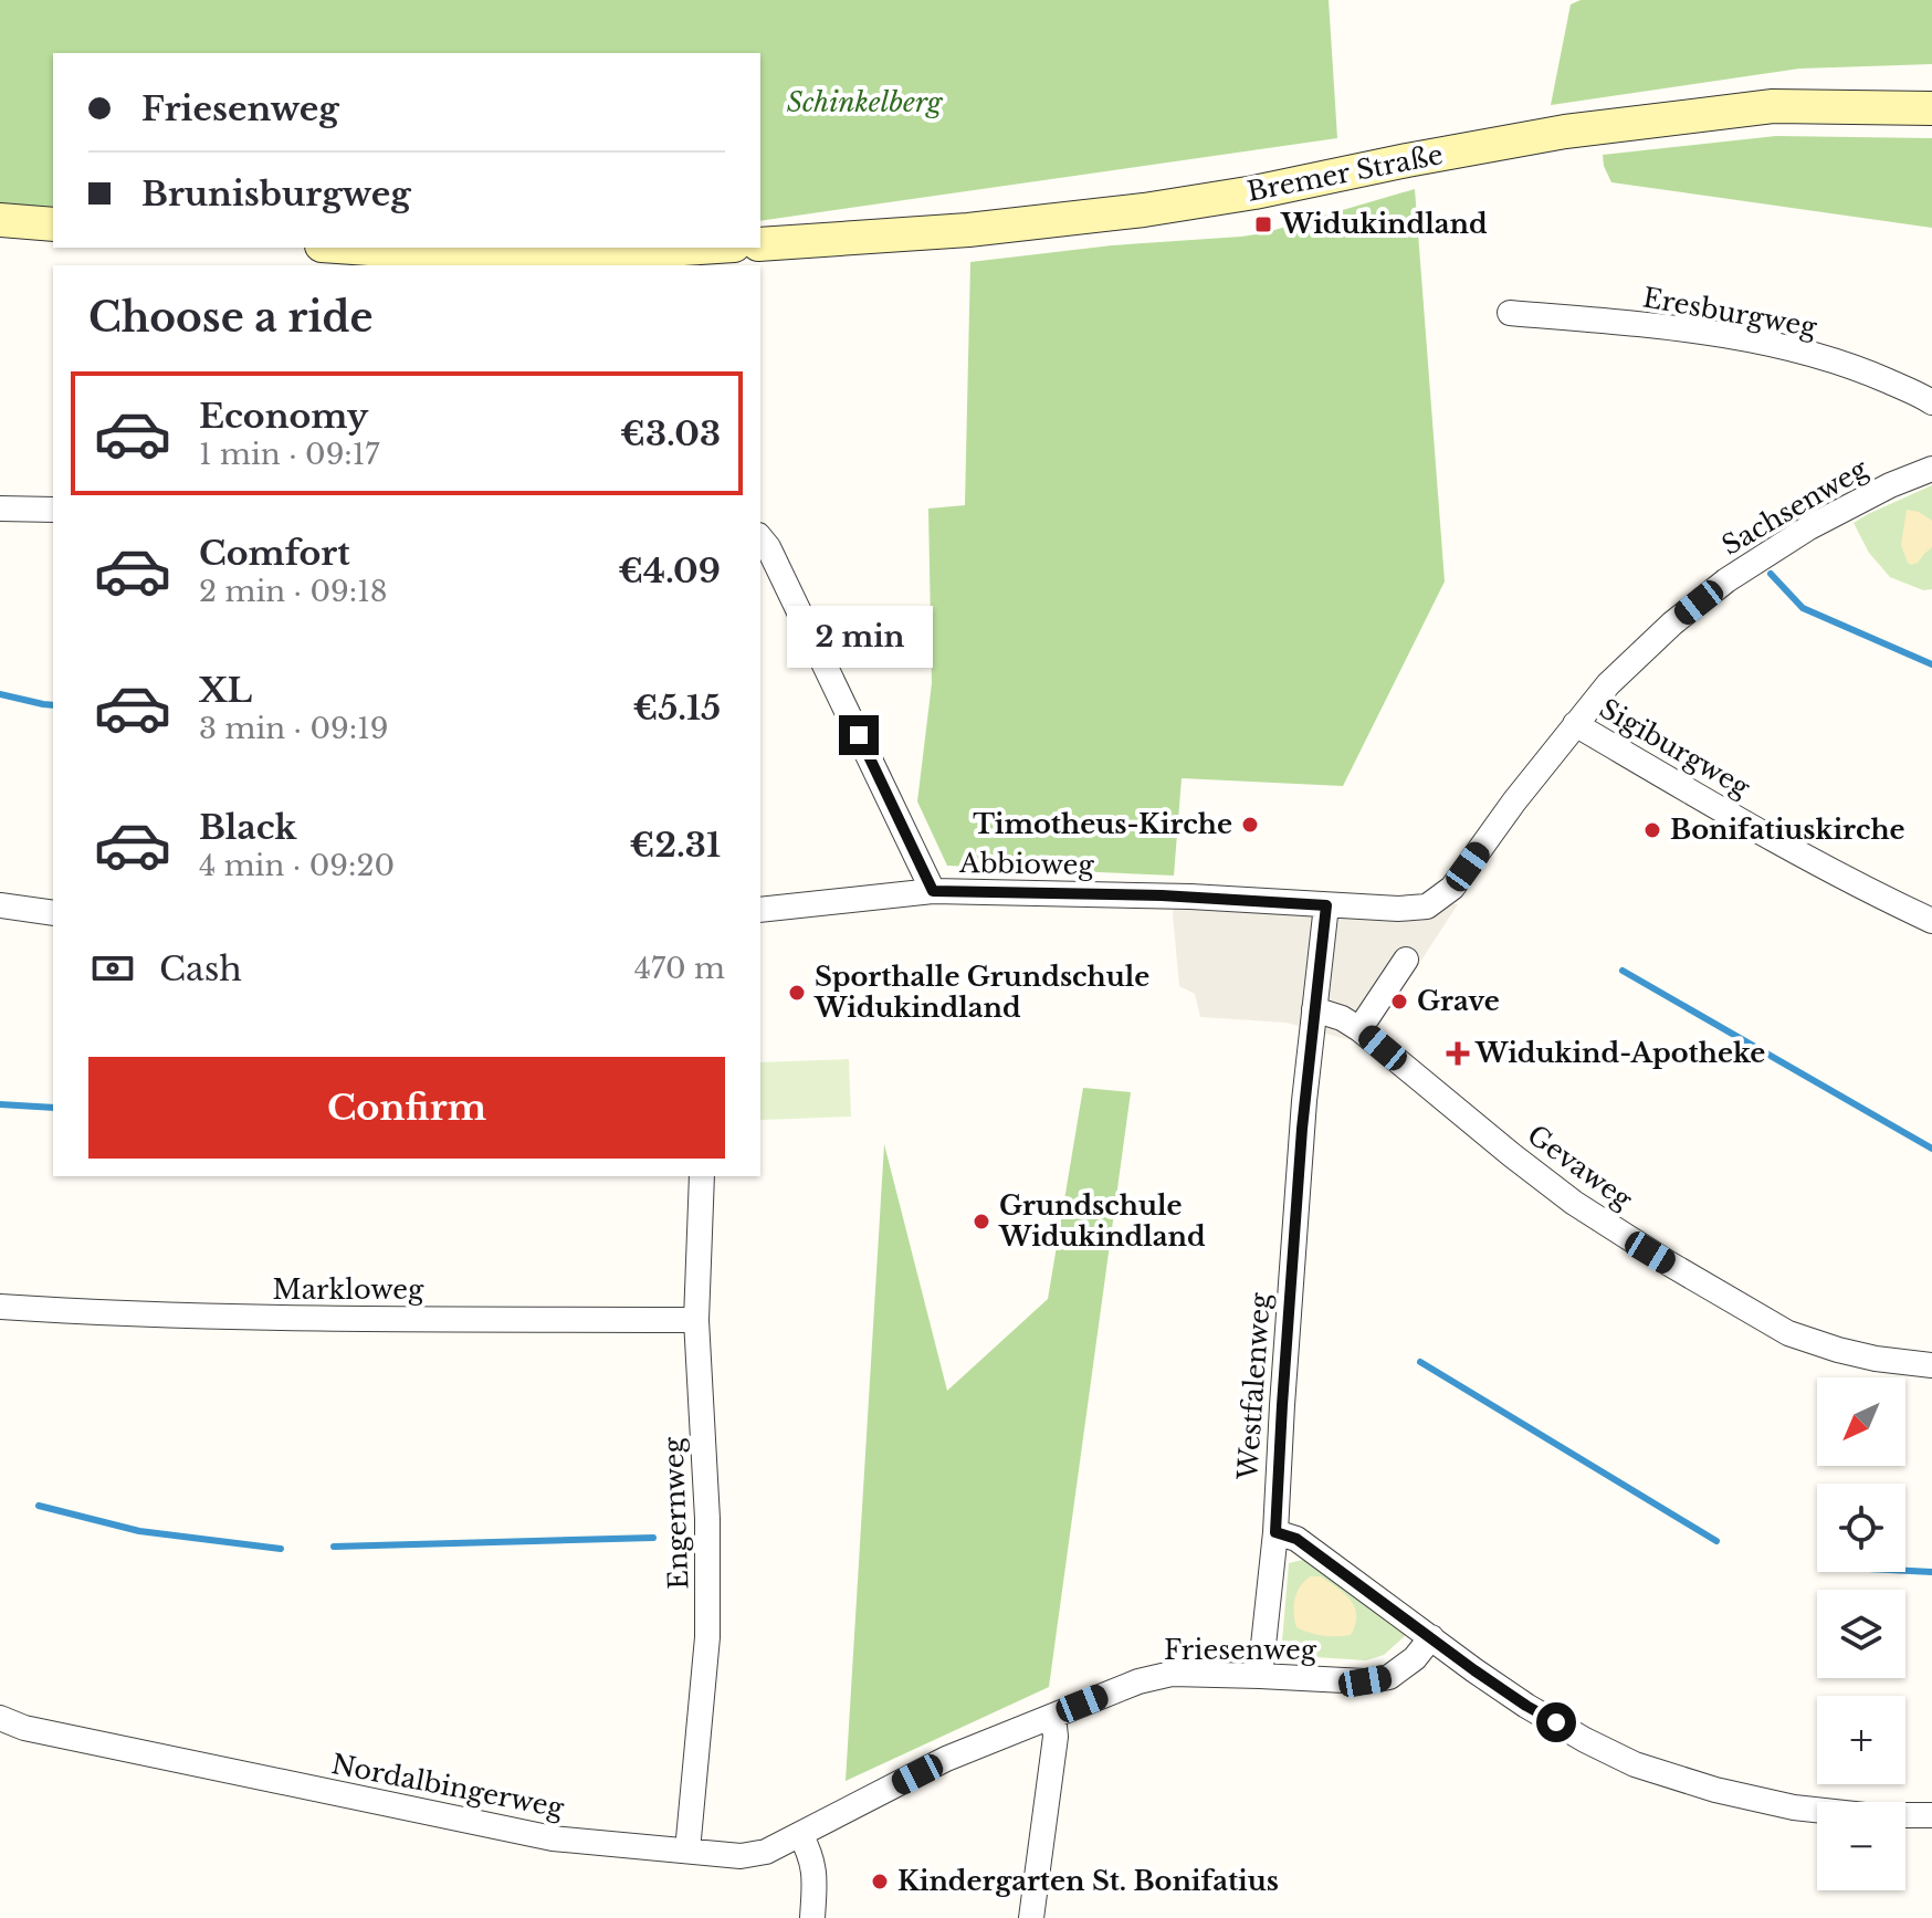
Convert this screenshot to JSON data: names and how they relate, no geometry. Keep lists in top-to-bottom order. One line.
{"streets":{"main road":["Bremer Straße"],"street":["Eresburgweg","Sachsenweg","Sigiburgweg","Abbioweg","Gevaweg","Markloweg","Westfalenweg","Engernweg","Friesenweg","Nordalbingerweg"]},"crossings":[["Sachsenweg","Sigiburgweg"],["Sachsenweg","Abbioweg"],["Sachsenweg","Westfalenweg"],["Abbioweg","Westfalenweg"],["Gevaweg","Westfalenweg"],["Markloweg","Engernweg"],["Westfalenweg","Friesenweg"],["Engernweg","Nordalbingerweg"],["Friesenweg","Nordalbingerweg"]],"parks":["Schinkelberg"],"places":{"transit":["Widukindland"],"other":["Timotheus-Kirche","Bonifatiuskirche","Sporthalle Grundschule Widukindland","Grave","Grundschule Widukindland","Kindergarten St. Bonifatius"],"health":["Widukind-Apotheke"]},"north":"bottom left","page":{"banner":["Friesenweg","Brunisburgweg"],"heading":"Choose a ride","list":[{"name":"Economy","note":"1 min · 09:17","value":"€3.03"},{"name":"Comfort","note":"2 min · 09:18","value":"€4.09"},{"name":"XL","note":"3 min · 09:19","value":"€5.15"},{"name":"Black","note":"4 min · 09:20","value":"€2.31"}],"bubble":"2 min","pay":["Cash","470 m"],"buttons":"Confirm","map_buttons":["+","−"]}}
